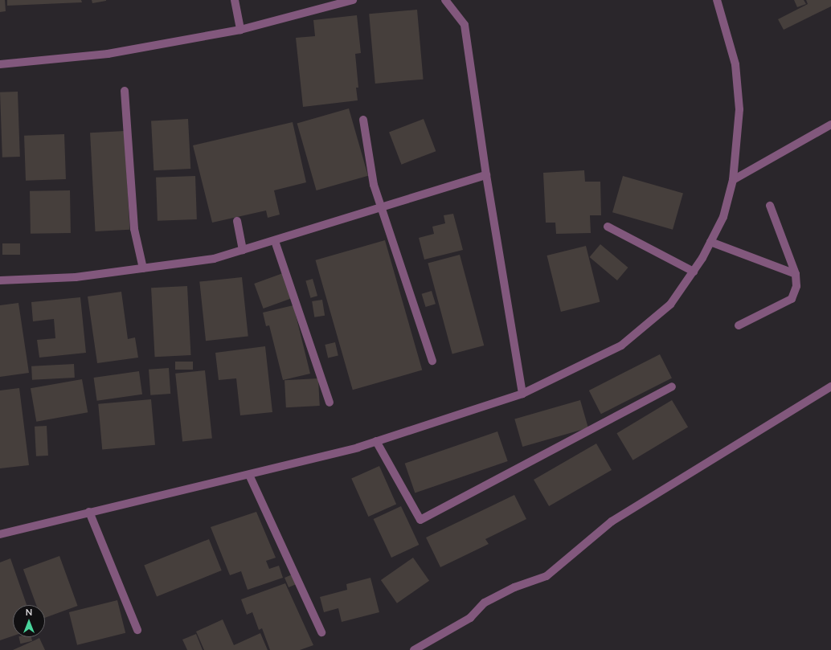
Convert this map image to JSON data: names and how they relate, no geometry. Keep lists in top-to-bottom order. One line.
{"north":"top"}
